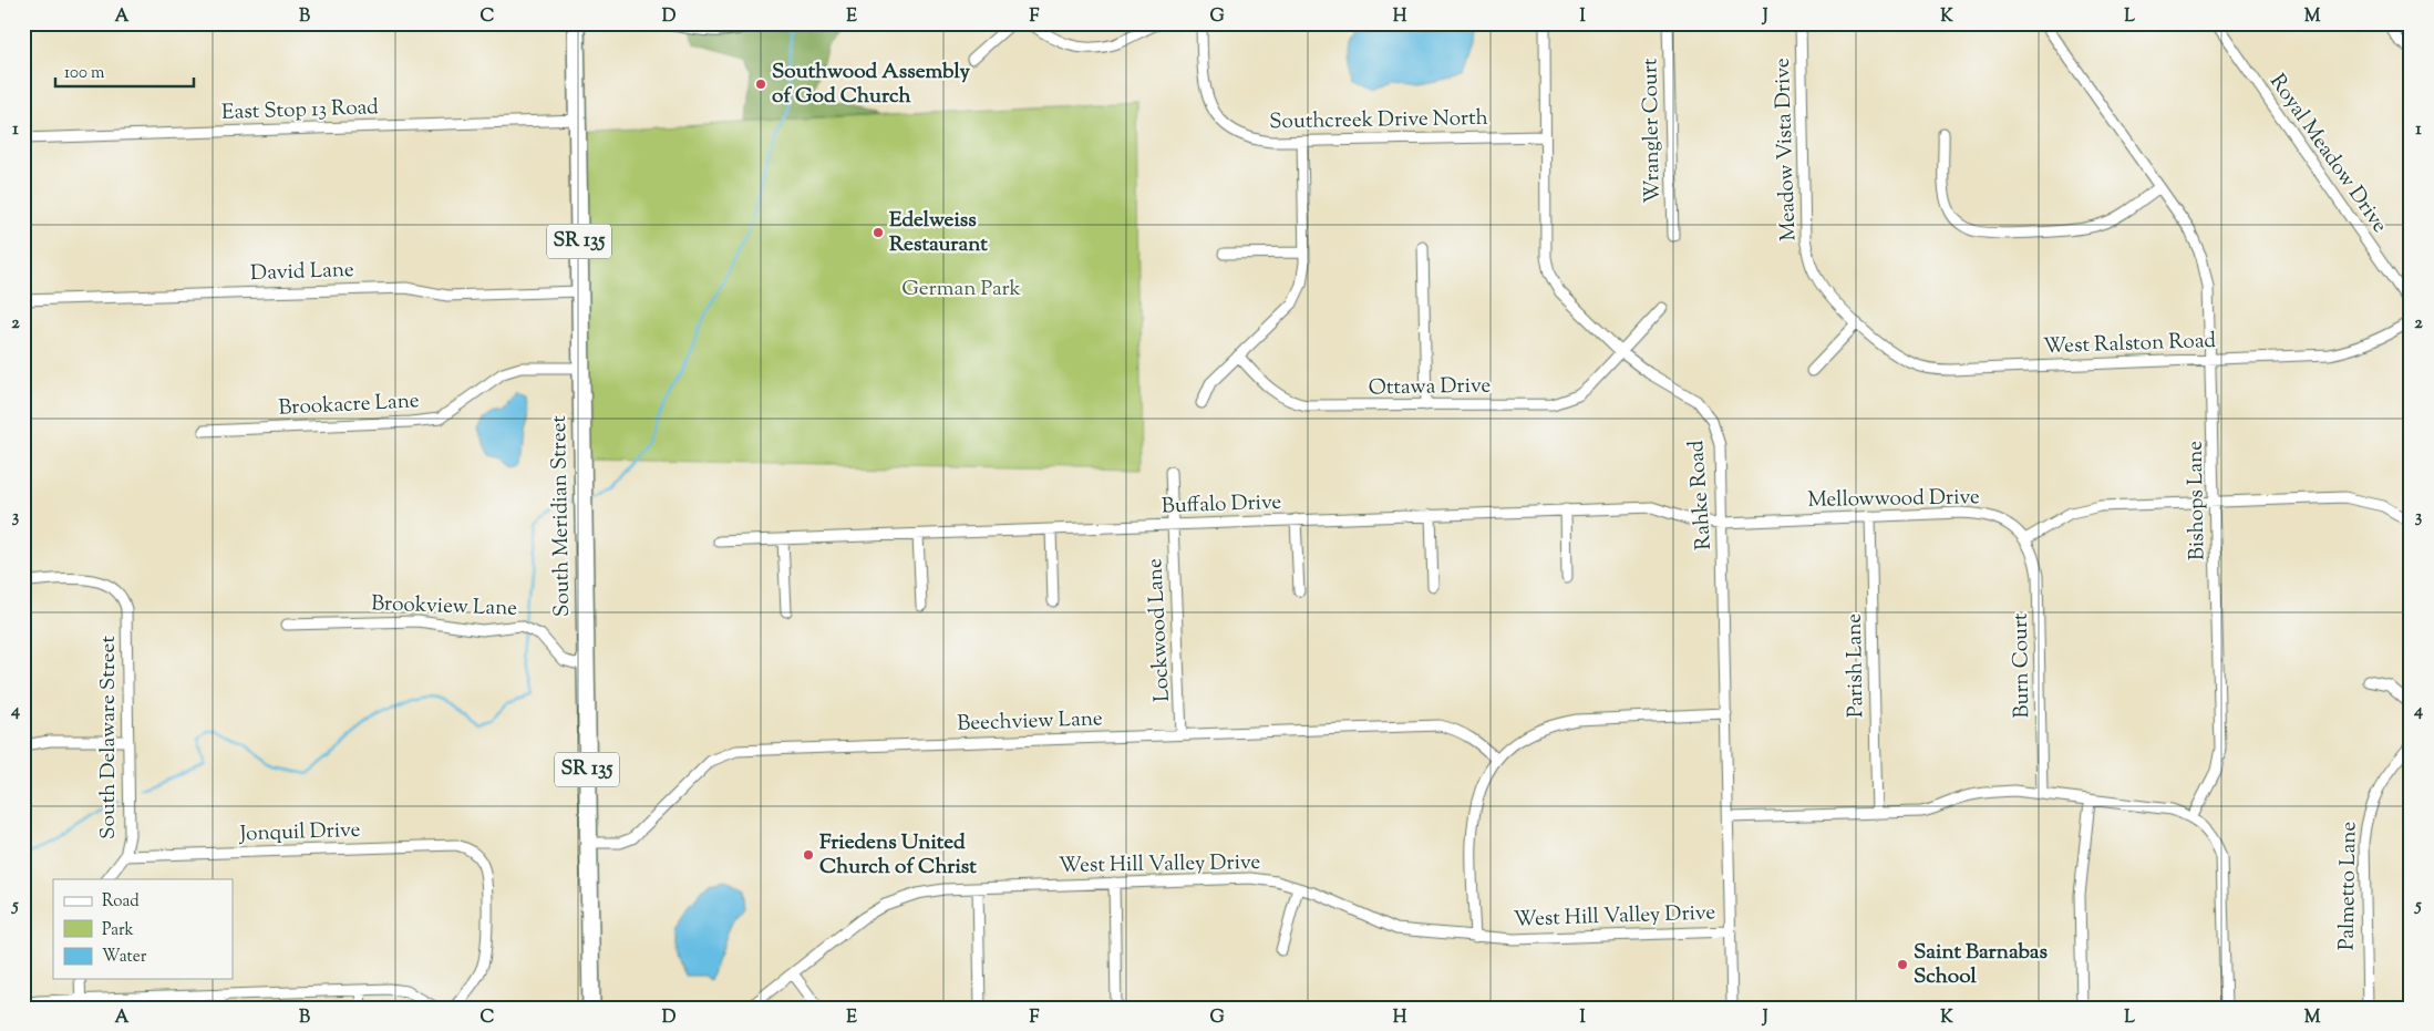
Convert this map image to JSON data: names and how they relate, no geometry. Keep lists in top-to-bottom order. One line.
{"streets":{"main road":["SR 135","South Meridian Street"],"street":["East Stop 13 Road","Southcreek Drive North","Wrangler Court","Meadow Vista Drive","Royal Meadow Drive","David Lane","West Ralston Road","Ottawa Drive","Brookacre Lane","Rahke Road","Mellowwood Drive","Bishops Lane","Buffalo Drive","Brookview Lane","Lockwood Lane","Parish Lane","Burn Court","Beechview Lane","South Delaware Street","Jonquil Drive","West Hill Valley Drive","Palmetto Lane"]},"crossings":[["East Stop 13 Road","South Meridian Street"],["Southcreek Drive North","Rahke Road"],["Meadow Vista Drive","West Ralston Road"],["David Lane","South Meridian Street"],["West Ralston Road","Bishops Lane"],["Ottawa Drive","Rahke Road"],["Brookacre Lane","South Meridian Street"],["Rahke Road","Mellowwood Drive"],["Rahke Road","Buffalo Drive"],["Rahke Road","West Hill Valley Drive"],["Mellowwood Drive","Buffalo Drive"],["Mellowwood Drive","Parish Lane"],["Mellowwood Drive","Burn Court"],["Buffalo Drive","Lockwood Lane"],["South Meridian Street","Brookview Lane"],["South Meridian Street","Beechview Lane"],["Lockwood Lane","Beechview Lane"],["South Delaware Street","Jonquil Drive"]],"parks":["German Park"],"places":["Southwood Assembly of God Church","Edelweiss Restaurant","Friedens United Church of Christ","Saint Barnabas School"],"legend":["Road","Park","Water"],"scale_bar":"100 m","grid":{"columns":["A","B","C","D","E","F","G","H","I","J","K","L","M"],"rows":["1","2","3","4","5"]}}
